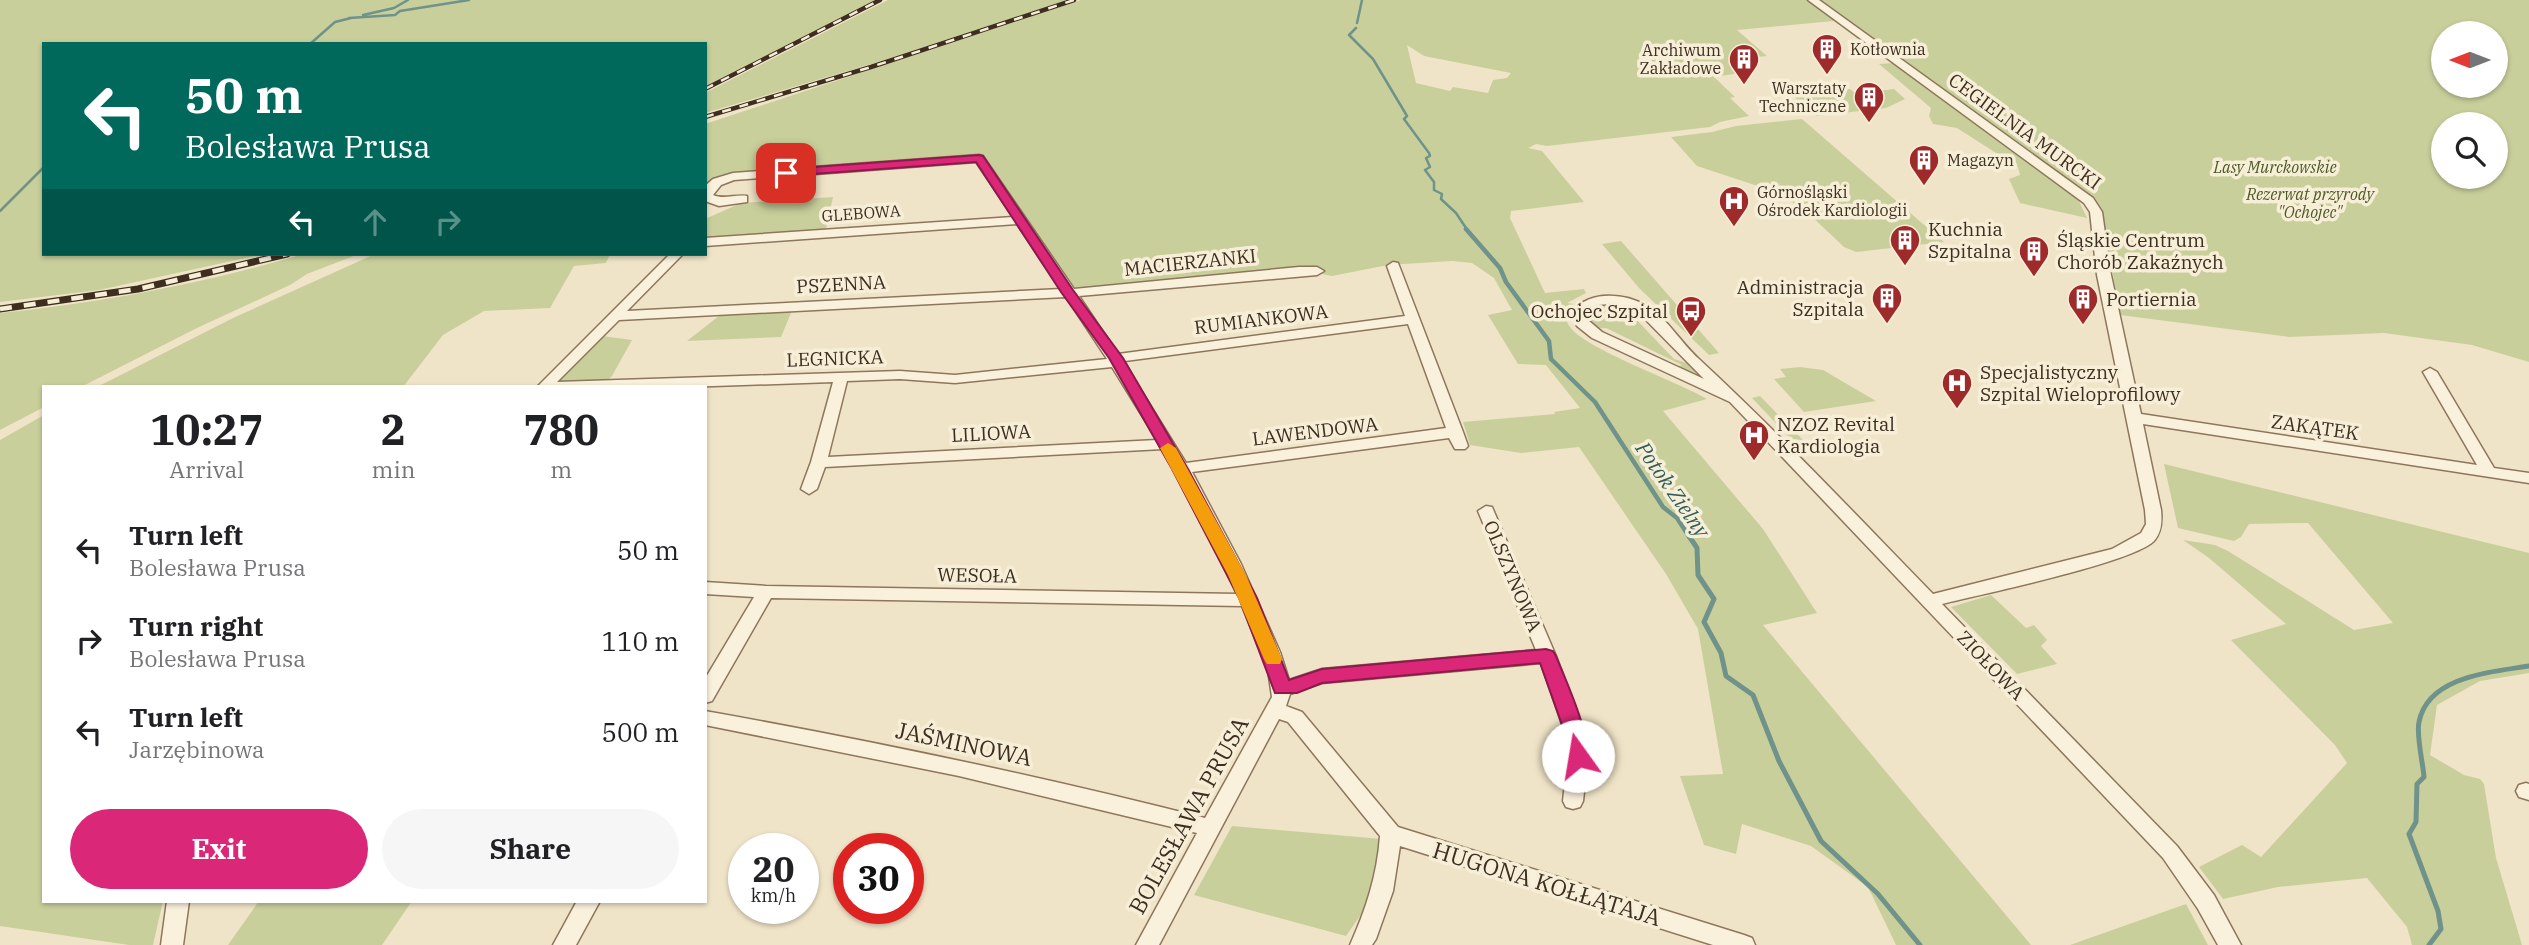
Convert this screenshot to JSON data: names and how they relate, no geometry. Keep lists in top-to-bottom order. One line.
{"streets":{"street":["CEGIELNIA MURCKI","GLEBOWA","MACIERZANKI","PSZENNA","RUMIANKOWA","LEGNICKA","ZAKĄTEK","LAWENDOWA","LILIOWA","WESOŁA","OLSZYNOWA","ZIOŁOWA","JAŚMINOWA","BOLESŁAWA PRUSA","HUGONA KOŁŁĄTAJA"]},"crossings":[["CEGIELNIA MURCKI","ZAKĄTEK"],["CEGIELNIA MURCKI","ZIOŁOWA"],["MACIERZANKI","PSZENNA"],["RUMIANKOWA","LEGNICKA"],["RUMIANKOWA","LAWENDOWA"],["JAŚMINOWA","BOLESŁAWA PRUSA"],["BOLESŁAWA PRUSA","HUGONA KOŁŁĄTAJA"]],"water":["Potok Zielny"],"parks":["Lasy Murckowskie","Rezerwat przyrody \"Ochojec\""],"places":{"building":["Kotłownia","Archiwum Zakładowe","Warsztaty Techniczne","Magazyn","Kuchnia Szpitalna","Śląskie Centrum Chorób Zakaźnych","Administracja Szpitala","Portiernia"],"hospital":["Górnośląski Ośrodek Kardiologii","Specjalistyczny Szpital Wieloprofilowy","NZOZ Revital Kardiologia"],"bus stop":["Ochojec Szpital"]},"north":"left","page":{"turn":["50 m","Bolesława Prusa"],"eta":["10:27","Arrival","2","min","780","m"],"list":[{"name":"Turn left","note":"Bolesława Prusa","value":"50 m"},{"name":"Turn right","note":"Bolesława Prusa","value":"110 m"},{"name":"Turn left","note":"Jarzębinowa","value":"500 m"}],"buttons":["Exit","Share"],"speed":"20 km/h","limit":"30"}}
